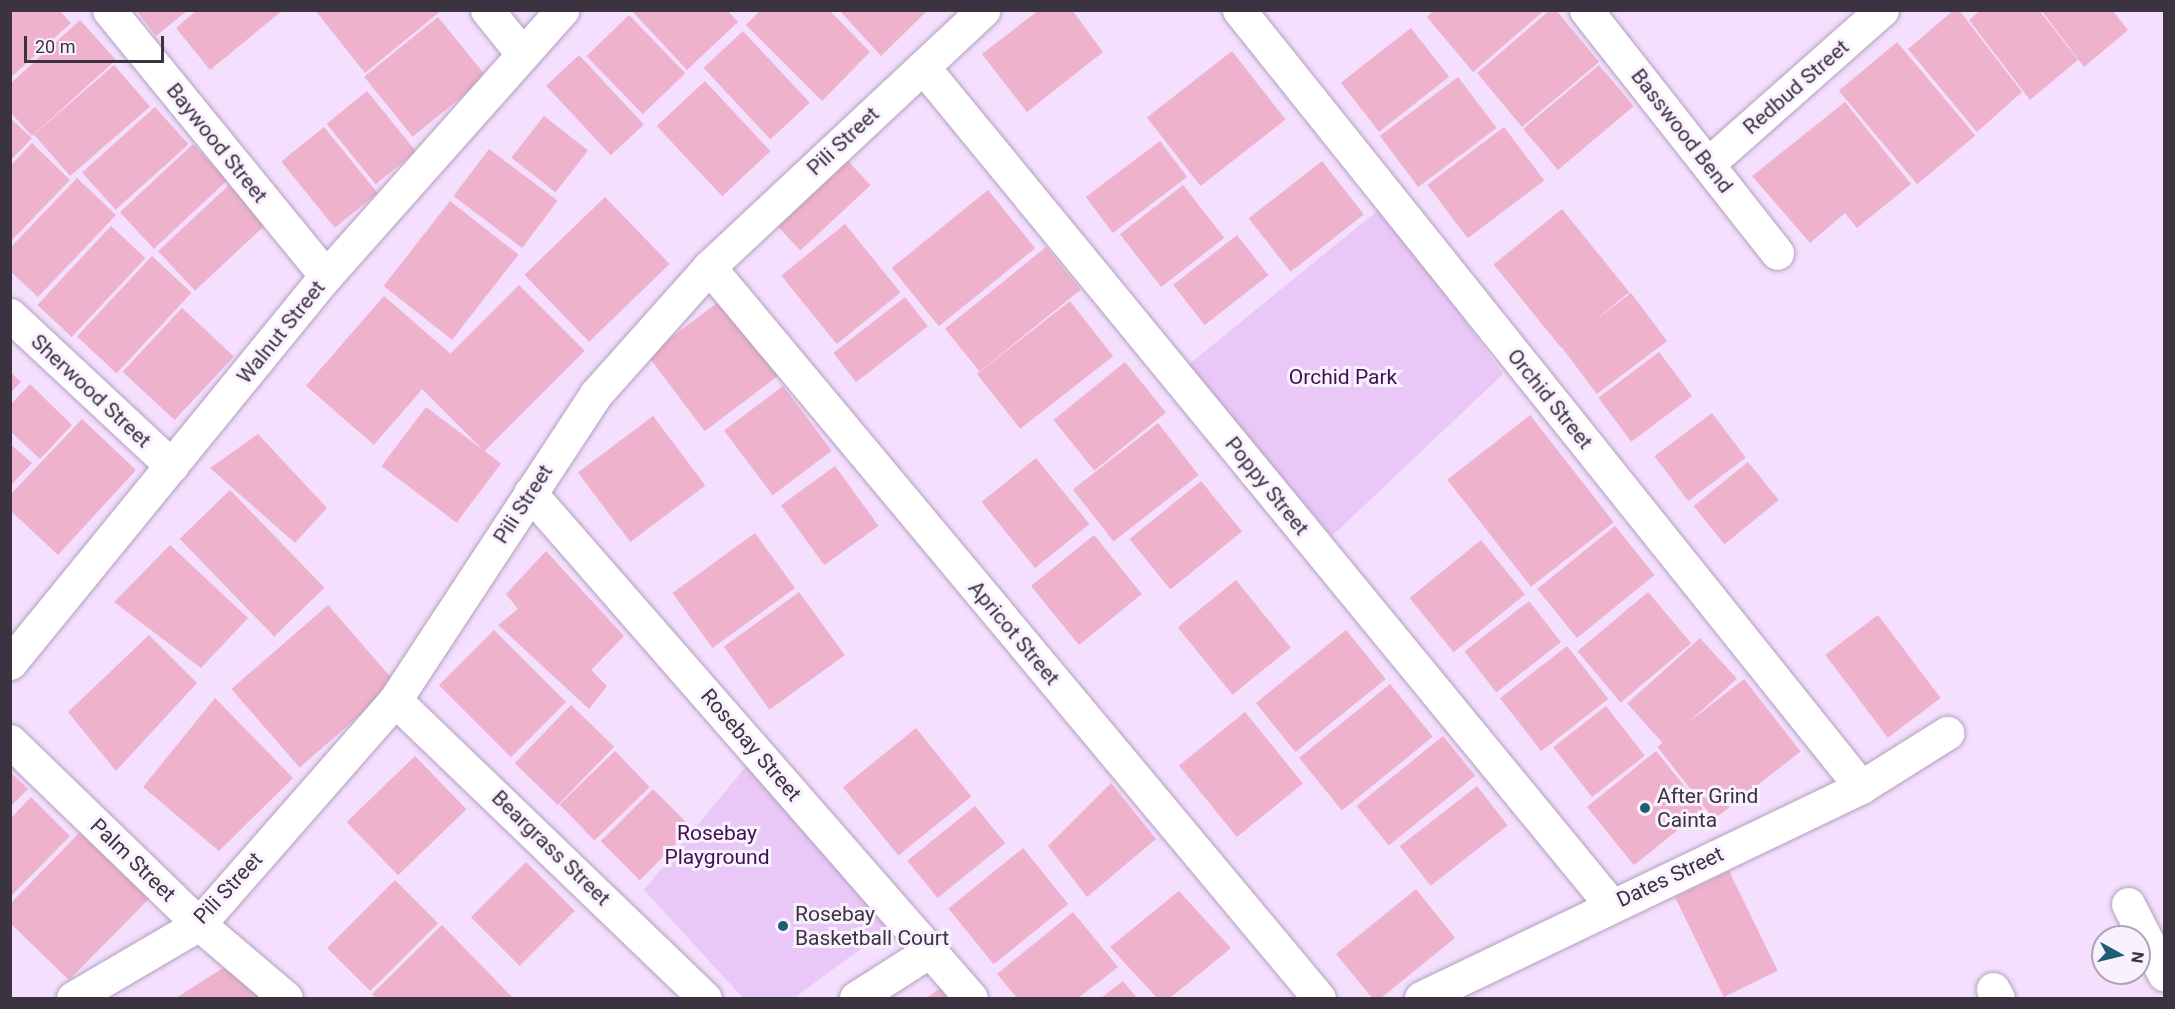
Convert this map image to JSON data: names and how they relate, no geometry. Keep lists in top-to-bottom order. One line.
{"streets":{"street":["Redbud Street","Basswood Bend","Pili Street","Baywood Street","Walnut Street","Sherwood Street","Orchid Street","Poppy Street","Apricot Street","Rosebay Street","Beargrass Street","Palm Street","Dates Street"]},"crossings":[["Redbud Street","Basswood Bend"],["Pili Street","Poppy Street"],["Pili Street","Apricot Street"],["Pili Street","Rosebay Street"],["Pili Street","Beargrass Street"],["Pili Street","Palm Street"],["Baywood Street","Walnut Street"],["Walnut Street","Sherwood Street"],["Orchid Street","Dates Street"],["Poppy Street","Dates Street"]],"parks":["Orchid Park","Rosebay Playground"],"places":["After Grind Cainta","Rosebay Basketball Court"],"scale_bar":"20 m","north":"right"}
